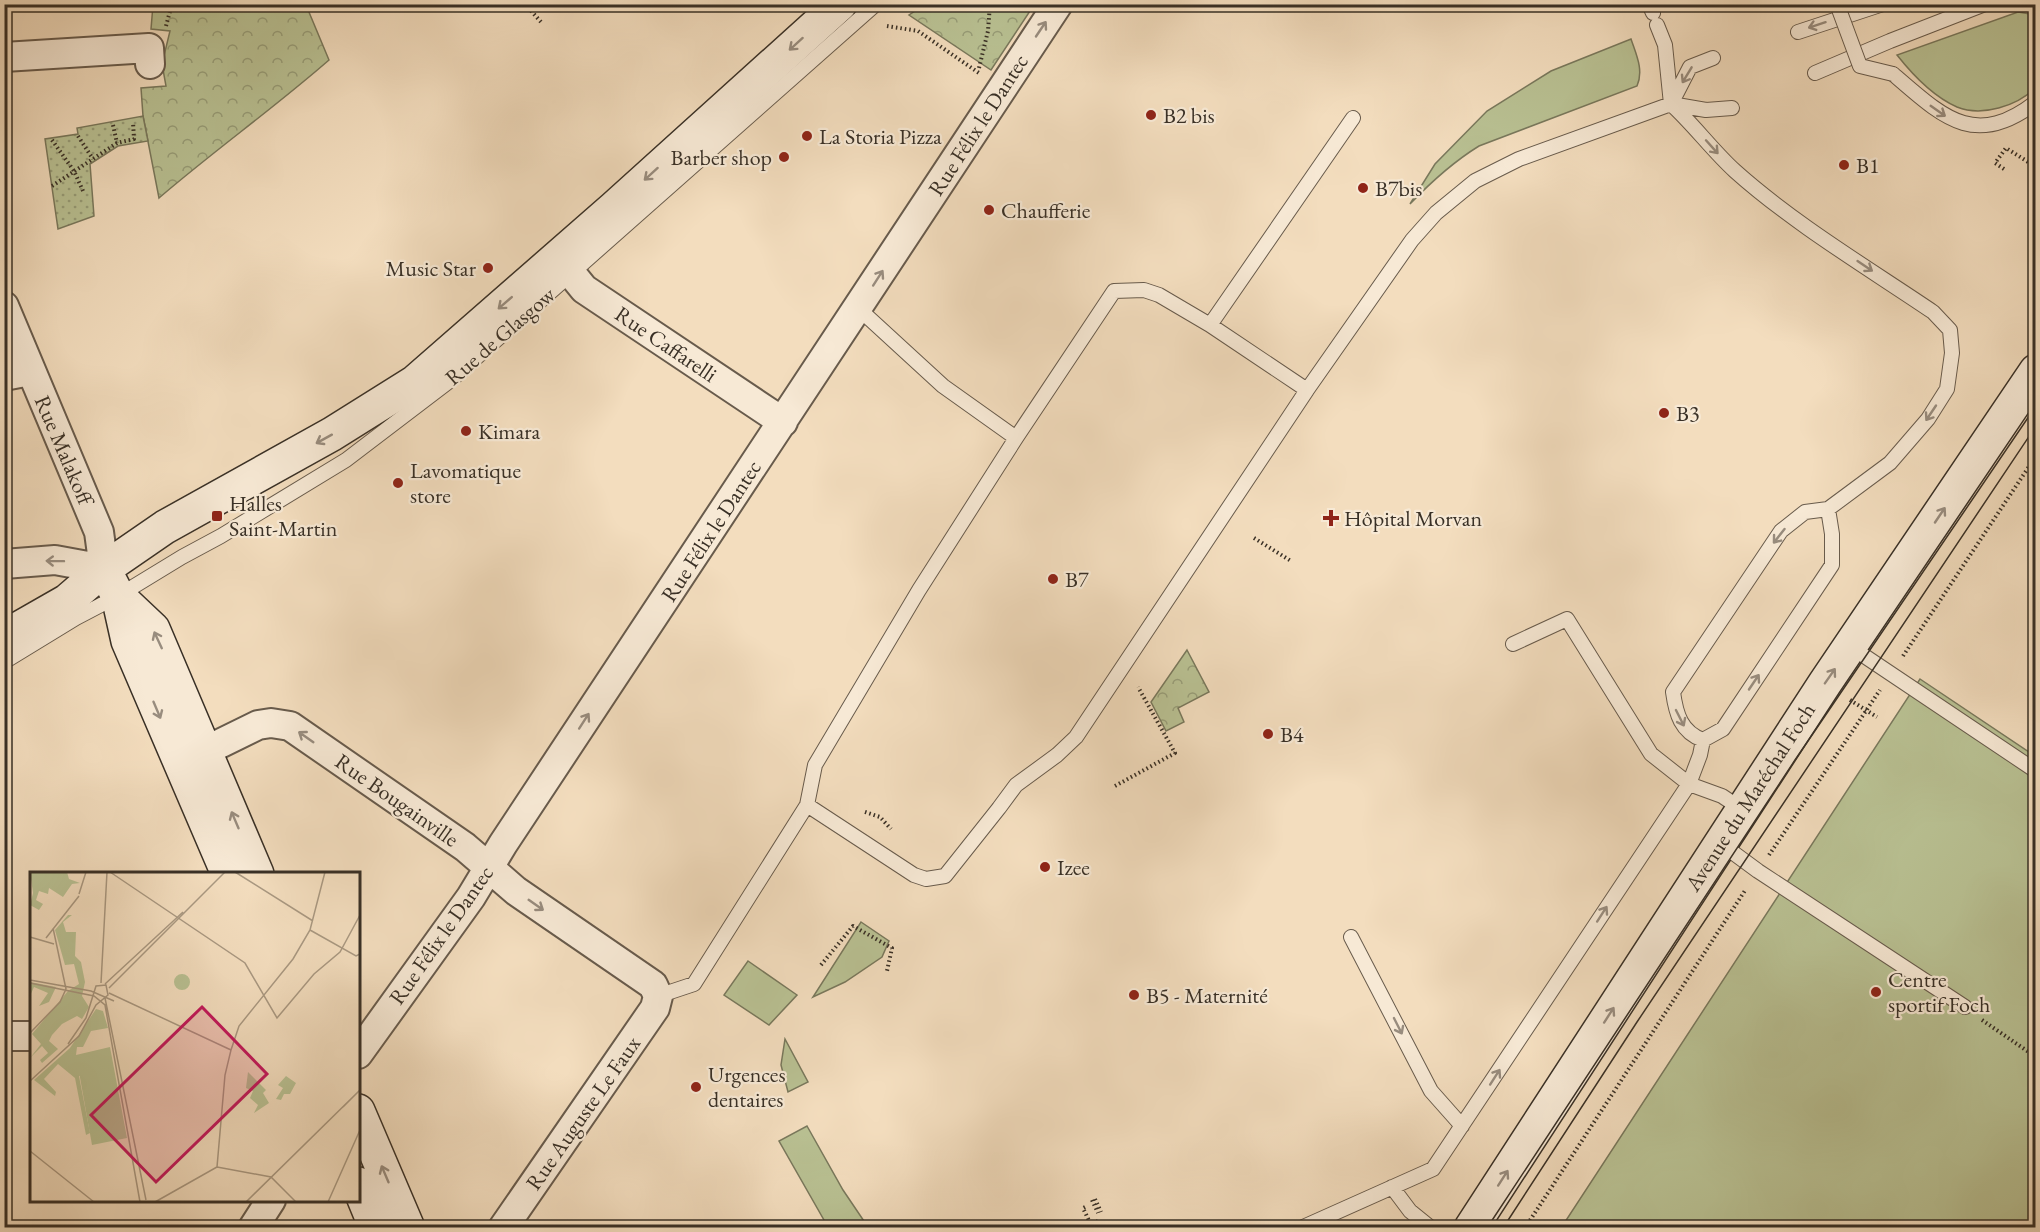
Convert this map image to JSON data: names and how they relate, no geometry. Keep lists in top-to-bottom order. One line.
{"streets":{"main road":["Rue de Glasgow","Avenue du Maréchal Foch"],"street":["Rue Félix le Dantec","Rue Caffarelli","Rue Malakoff","Rue Bougainville","Rue Auguste Le Faux"]},"crossings":[["Rue Félix le Dantec","Rue Caffarelli"],["Rue Félix le Dantec","Rue Bougainville"],["Rue de Glasgow","Rue Caffarelli"],["Rue de Glasgow","Rue Malakoff"],["Rue Bougainville","Rue Auguste Le Faux"]],"one_way":["Rue Félix le Dantec","Avenue du Maréchal Foch"],"places":{"other":["B2 bis","La Storia Pizza","Barber shop","B1","B7bis","Chaufferie","Music Star","B3","Kimara","Lavomatique store","B7","B4","Izee","Centre sportif Foch","B5 - Maternité","Urgences dentaires"],"transit":["Halles Saint-Martin"],"health":["Hôpital Morvan"]}}
